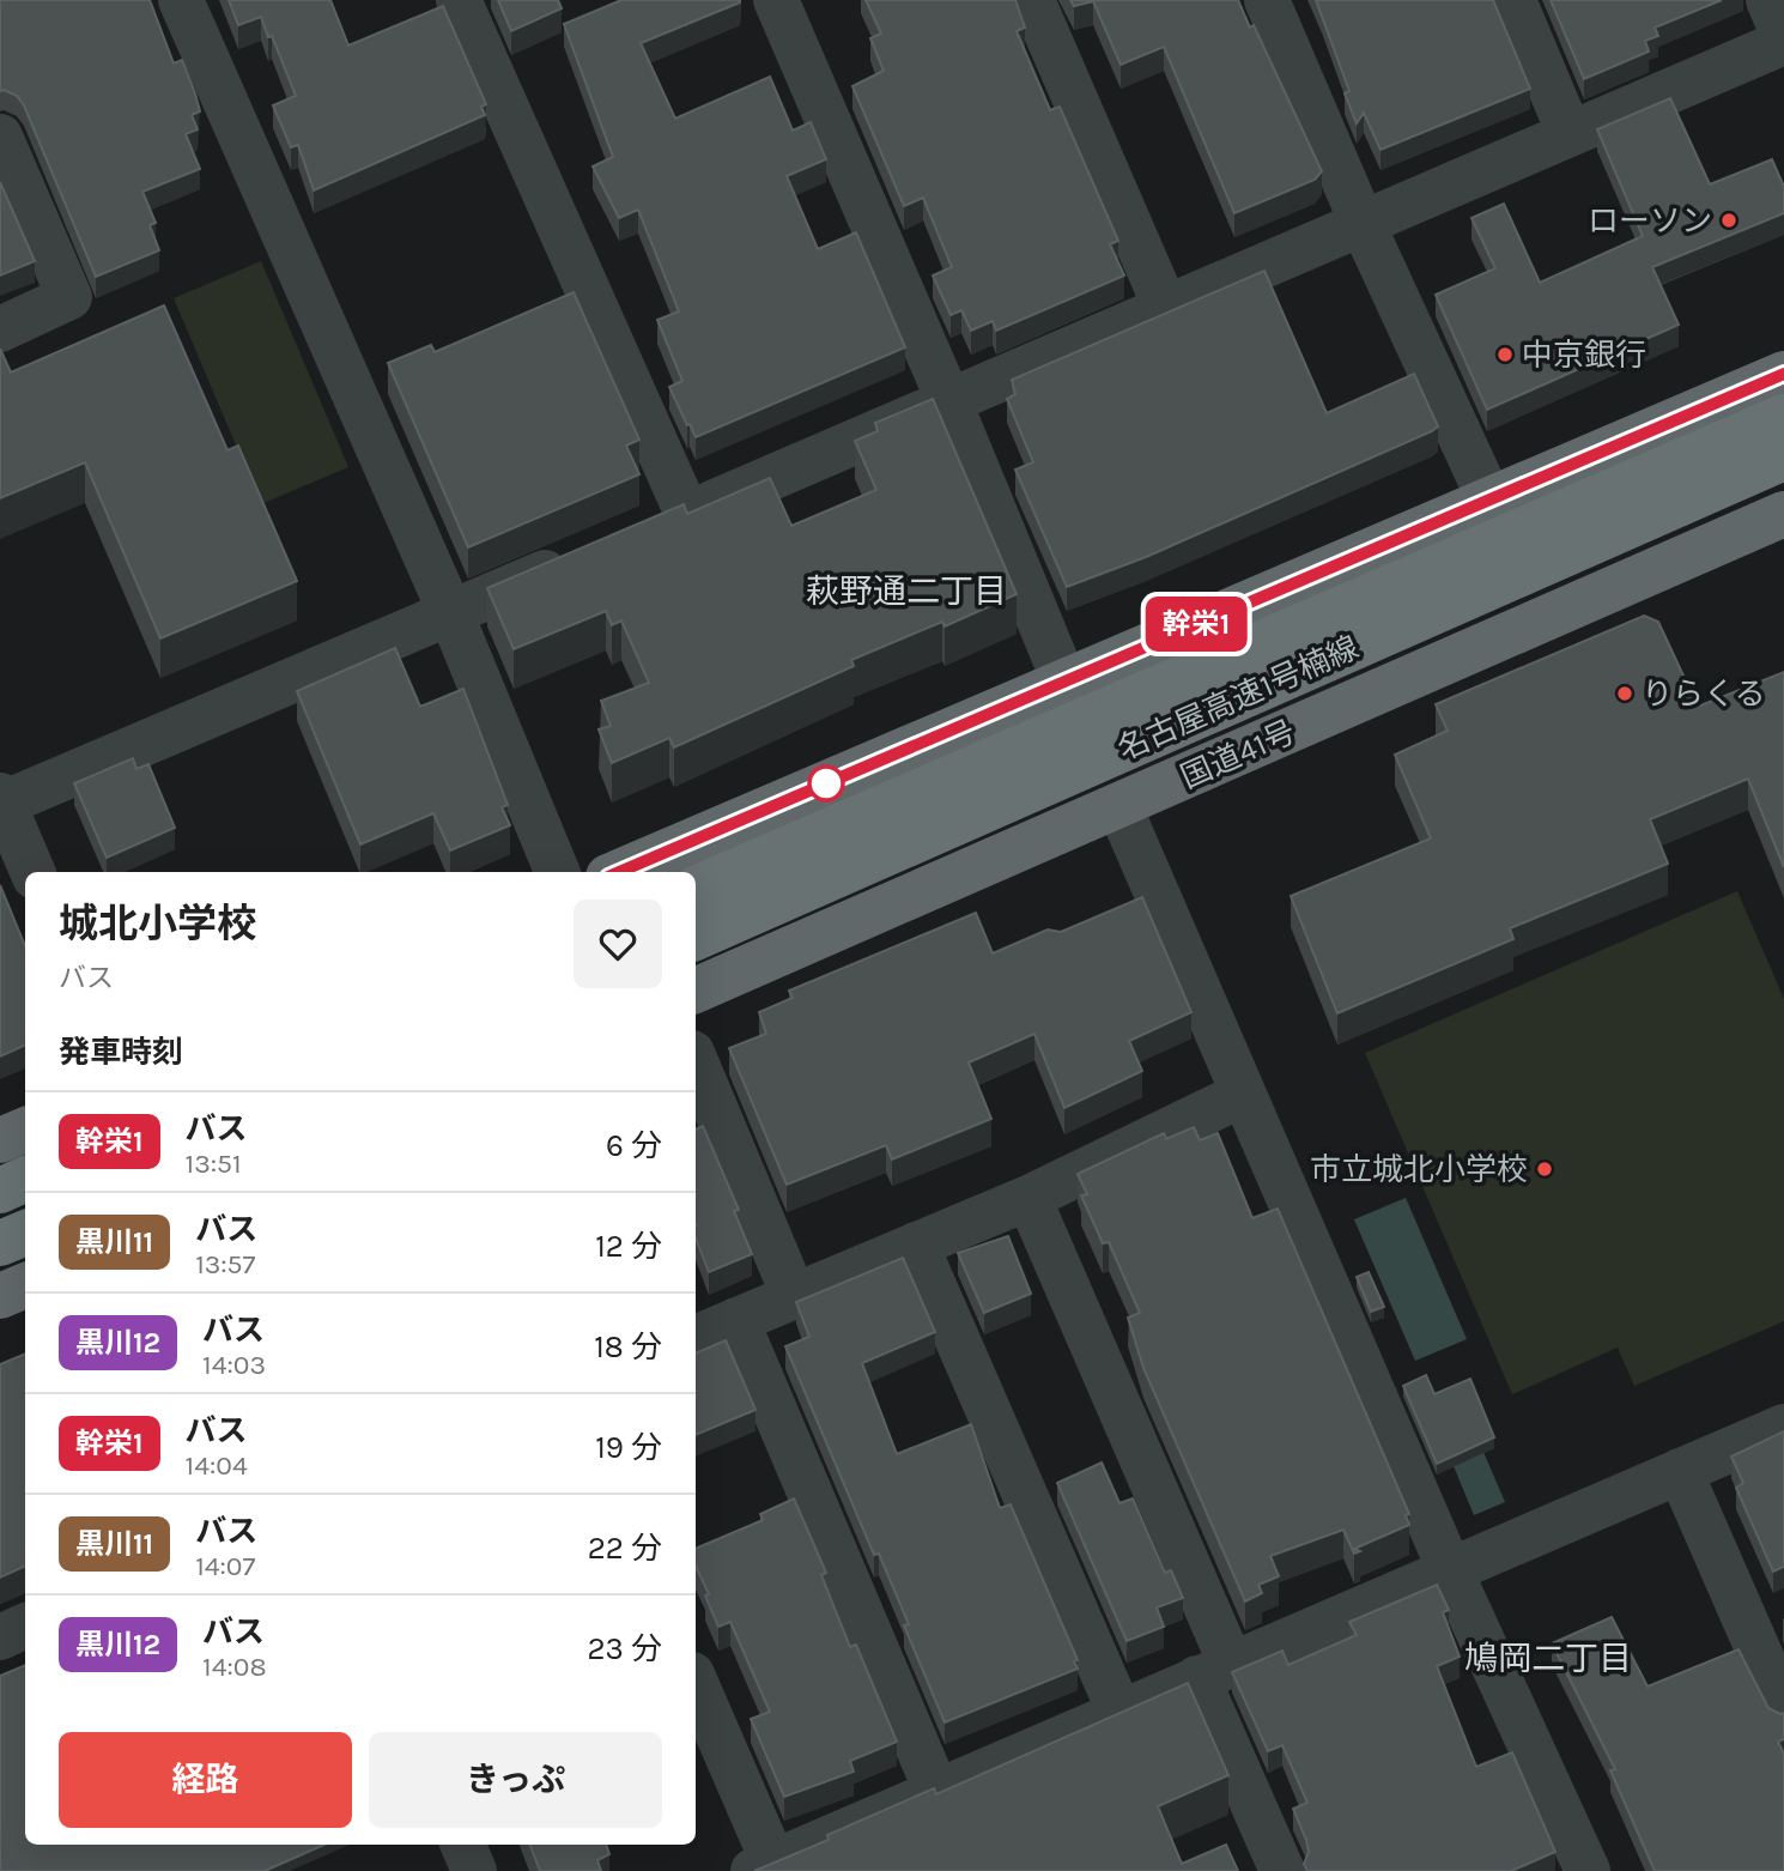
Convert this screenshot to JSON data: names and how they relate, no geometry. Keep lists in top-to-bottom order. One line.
{"streets":{"highway":["名古屋高速1号楠線","国道41号"]},"districts":["萩野通二丁目","鳩岡二丁目"],"places":["ローソン","中京銀行","りらくる","市立城北小学校"],"lines":["bus line 幹栄1"],"page":{"on_map":"幹栄1","heading":[["城北小学校","バス"],"発車時刻"],"list":[{"mark":"幹栄1","name":"バス","note":"13:51","value":"6 分"},{"mark":"黒川11","name":"バス","note":"13:57","value":"12 分"},{"mark":"黒川12","name":"バス","note":"14:03","value":"18 分"},{"mark":"幹栄1","name":"バス","note":"14:04","value":"19 分"},{"mark":"黒川11","name":"バス","note":"14:07","value":"22 分"},{"mark":"黒川12","name":"バス","note":"14:08","value":"23 分"}],"buttons":["経路","きっぷ"]}}
